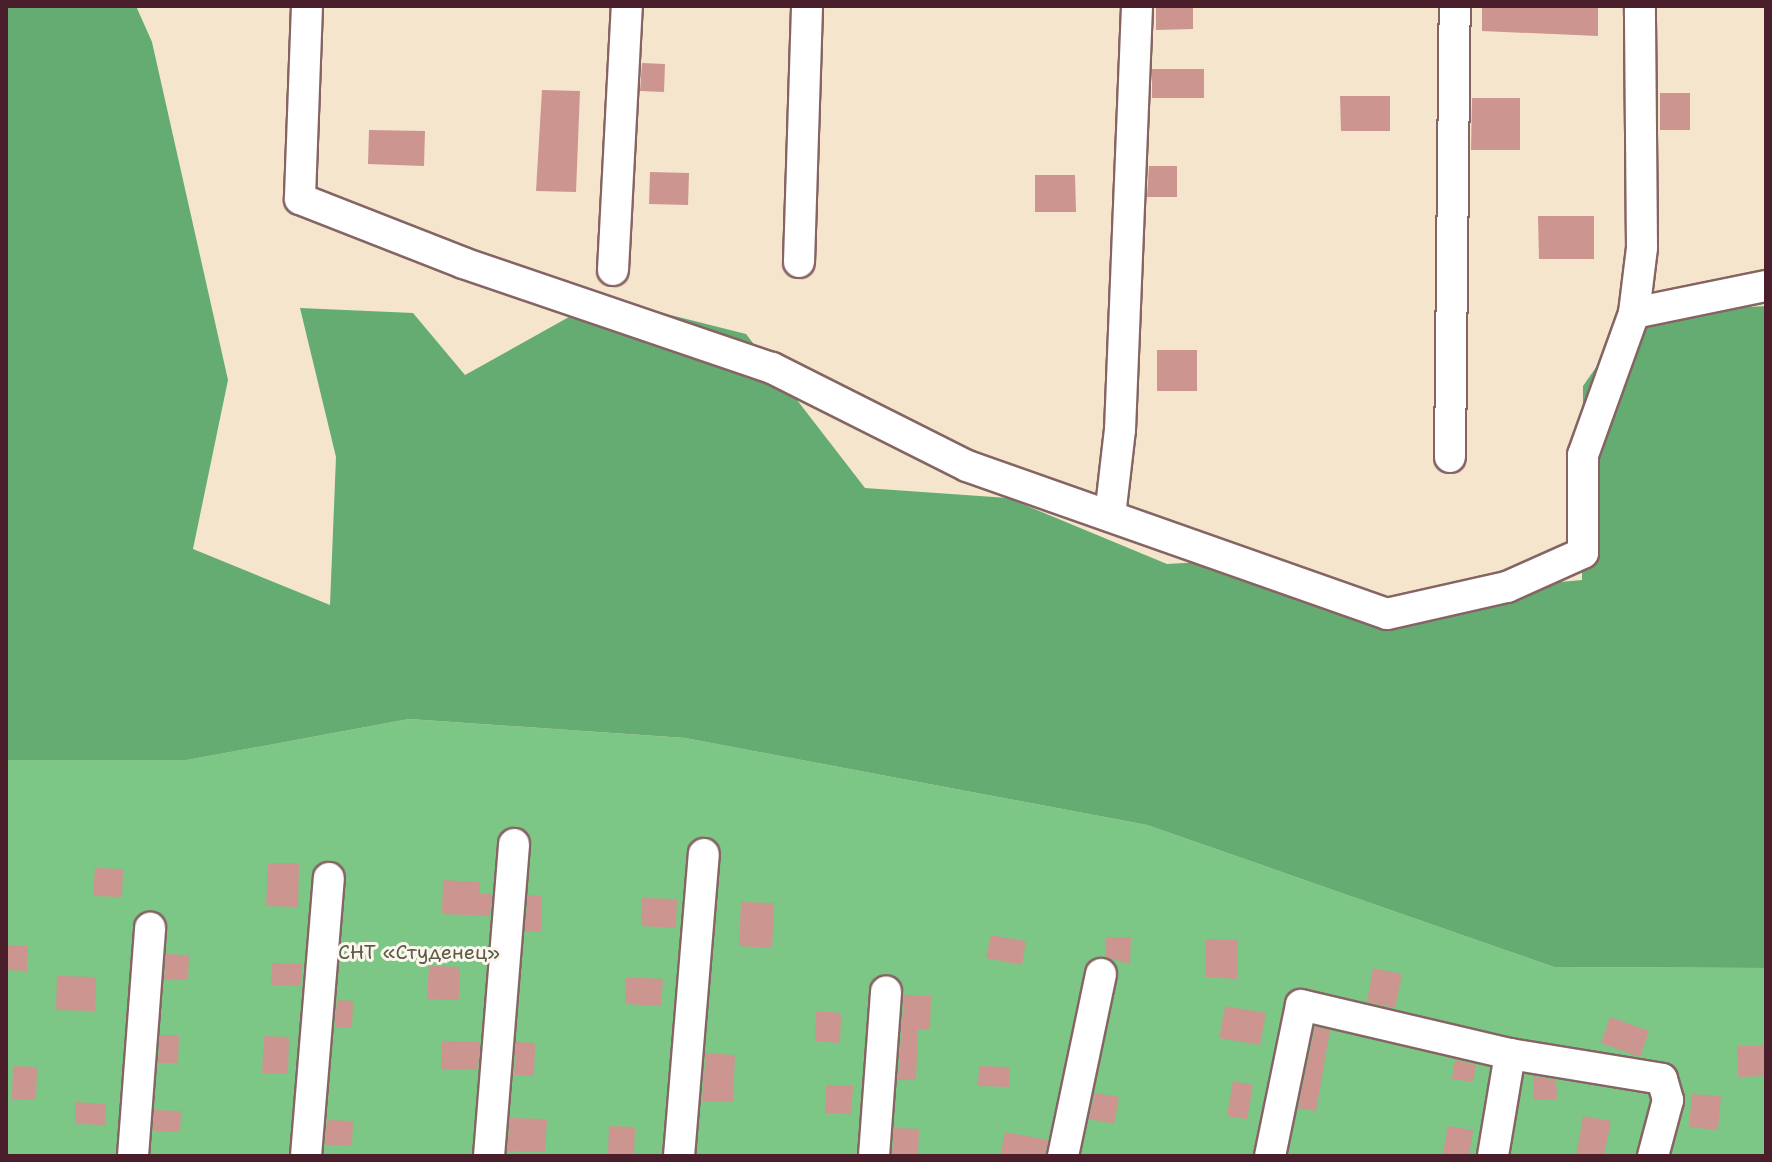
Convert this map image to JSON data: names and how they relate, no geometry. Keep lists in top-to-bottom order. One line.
{"parks":["СНТ «Студенец»"]}
